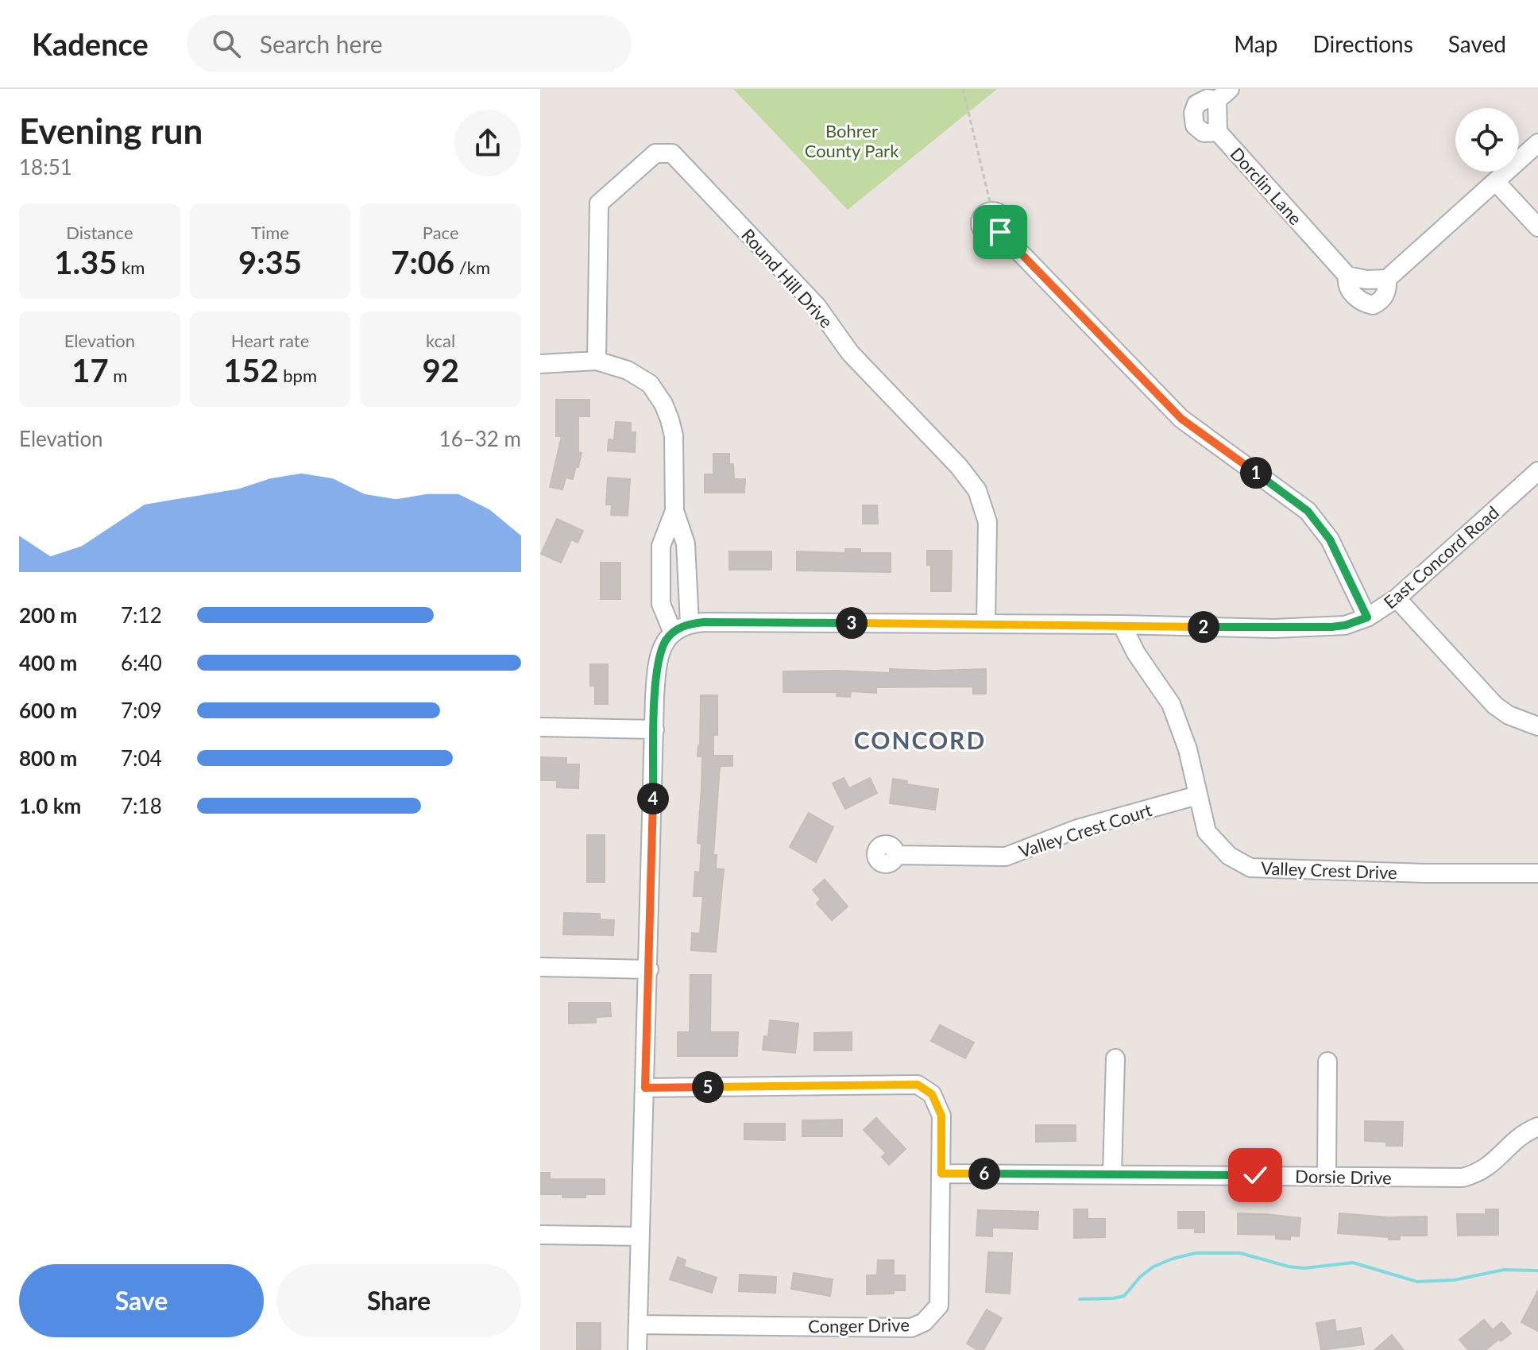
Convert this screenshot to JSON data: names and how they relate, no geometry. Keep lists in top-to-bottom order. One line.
{"streets":{"street":["Dorclin Lane","Round Hill Drive","East Concord Road","Valley Crest Court","Valley Crest Drive","Dorsie Drive","Conger Drive"]},"crossings":[["Round Hill Drive","East Concord Road"],["East Concord Road","Valley Crest Drive"],["Valley Crest Court","Valley Crest Drive"],["Dorsie Drive","Conger Drive"]],"districts":["CONCORD"],"parks":["Bohrer County Park"],"page":{"header":"Kadence","search":"Search here","nav":["Map","Directions","Saved"],"heading":["Evening run","18:51"],"stats":[["Distance","1.35 km"],["Time","9:35"],["Pace","7:06 /km"],["Elevation","17 m"],["Heart rate","152 bpm"],["kcal","92"]],"chart":["Elevation","16–32 m"],"pins":["1","3","2","4","5","6"],"list":[{"name":"200 m","note":"7:12"},{"name":"400 m","note":"6:40"},{"name":"600 m","note":"7:09"},{"name":"800 m","note":"7:04"},{"name":"1.0 km","note":"7:18"}],"buttons":["Save","Share"]}}
